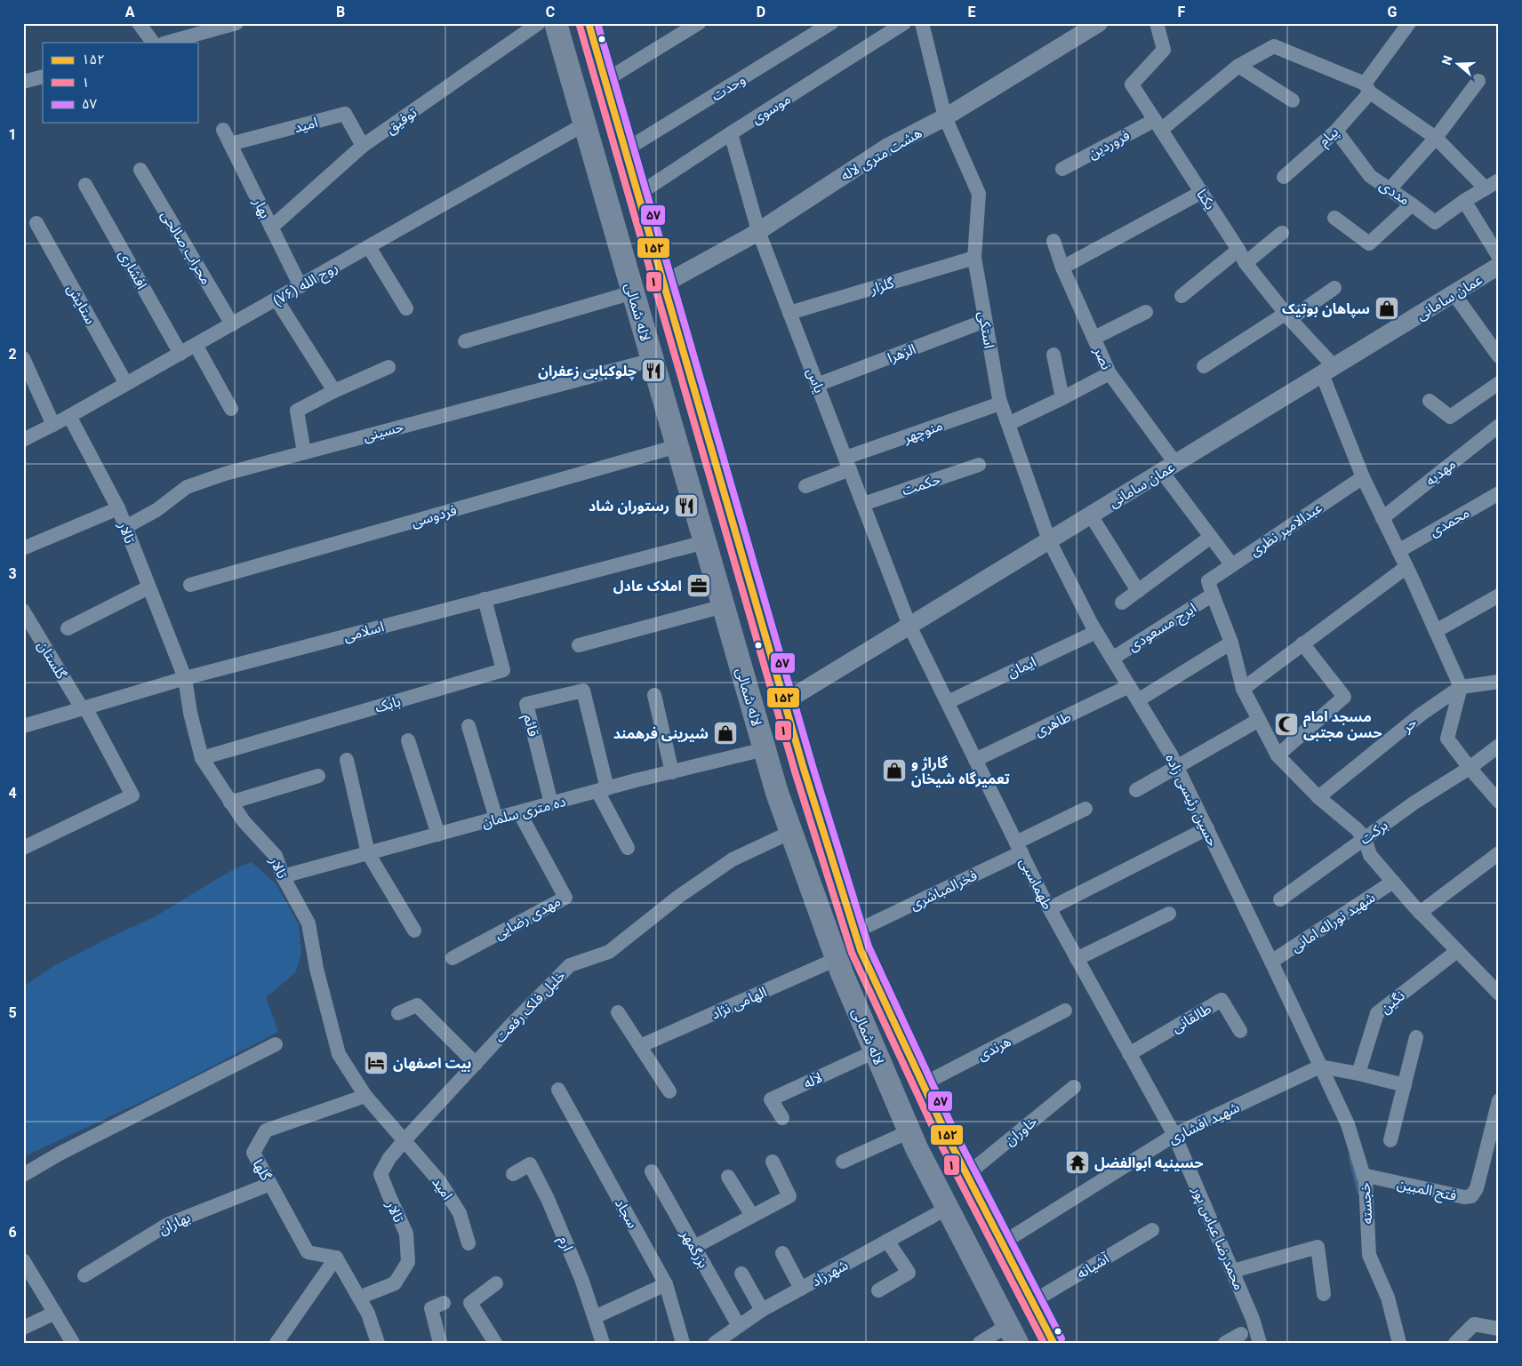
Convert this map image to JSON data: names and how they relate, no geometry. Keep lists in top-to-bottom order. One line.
{"streets":{"main road":["لاله شمالی"],"street":["وحدت","موسوی","توفیق","امید","پیام","فروردین","هشت متری لاله","مددی","یکتا","بهار","محراب صالحی","افشاری","روح الله (۷۶)","گلزار","عمان سامانی","ستایش","استکی","الزهرا","نصر","یاس","حسینی","منوچهر","مهدیه","حکمت","فردوسی","محمدی","عبدالامیر نظری","تالار","ایرج مسعودی","اسلامی","گلستان","ایمان","بابک","طاهری","حر","قائم","حسین رئیسی زاده","ده متری سلمان","برکت","طهماسبی","فخرالمباشری","مهدی رضایی","شهید نوراله امانی","نگین","الهامی نژاد","خلیل فلک رفعت","طالقانی","هرندی","لاله","شهید افشاری","خاوران","گلها","فتح المبین","خجسته","سجاد","بهاران","محمدرضا عباس پور","ارم","بزرگمهر","آشیانه","شهرزاد"]},"crossings":[["وحدت","لاله شمالی"],["موسوی","لاله شمالی"],["موسوی","یاس"],["توفیق","امید"],["توفیق","بهار"],["امید","بهار"],["امید","تالار"],["امید","خلیل فلک رفعت"],["پیام","فروردین"],["پیام","مددی"],["فروردین","یکتا"],["هشت متری لاله","لاله شمالی"],["هشت متری لاله","استکی"],["هشت متری لاله","یاس"],["یکتا","عمان سامانی"],["بهار","روح الله (۷۶)"],["محراب صالحی","روح الله (۷۶)"],["افشاری","روح الله (۷۶)"],["روح الله (۷۶)","ستایش"],["روح الله (۷۶)","لاله شمالی"],["روح الله (۷۶)","تالار"],["گلزار","استکی"],["گلزار","یاس"],["عمان سامانی","لاله شمالی"],["عمان سامانی","استکی"],["عمان سامانی","نصر"],["عمان سامانی","یاس"],["عمان سامانی","حسین رئیسی زاده"],["عمان سامانی","طهماسبی"],["لاله شمالی","حسینی"],["لاله شمالی","فردوسی"],["لاله شمالی","اسلامی"],["لاله شمالی","ده متری سلمان"],["لاله شمالی","الهامی نژاد"],["لاله شمالی","خلیل فلک رفعت"],["لاله شمالی","هرندی"],["لاله شمالی","لاله"],["لاله شمالی","شهید افشاری"],["لاله شمالی","خاوران"],["لاله شمالی","آشیانه"],["لاله شمالی","شهرزاد"],["استکی","الزهرا"],["استکی","منوچهر"],["استکی","حسین رئیسی زاده"],["الزهرا","یاس"],["نصر","عبدالامیر نظری"],["یاس","منوچهر"],["یاس","حکمت"],["یاس","طهماسبی"],["حسینی","تالار"],["عبدالامیر نظری","ایرج مسعودی"],["تالار","اسلامی"],["تالار","بابک"],["تالار","ده متری سلمان"],["تالار","خلیل فلک رفعت"],["تالار","گلها"],["ایرج مسعودی","حسین رئیسی زاده"],["اسلامی","گلستان"],["اسلامی","بابک"],["ایمان","حسین رئیسی زاده"],["ایمان","طهماسبی"],["طاهری","حسین رئیسی زاده"],["طاهری","طهماسبی"],["قائم","ده متری سلمان"],["حسین رئیسی زاده","شهید نوراله امانی"],["حسین رئیسی زاده","شهید افشاری"],["حسین رئیسی زاده","خجسته"],["ده متری سلمان","مهدی رضایی"],["طهماسبی","فخرالمباشری"],["طهماسبی","طالقانی"],["طهماسبی","شهید افشاری"],["طهماسبی","محمدرضا عباس پور"],["شهید افشاری","خجسته"],["شهید افشاری","محمدرضا عباس پور"],["گلها","بهاران"],["فتح المبین","خجسته"],["بزرگمهر","شهرزاد"]],"places":{"shop":["سپاهان بوتیک","شیرینی فرهمند","گاراژ و تعمیرگاه شیخان"],"restaurant":["چلوکبابی زعفران","رستوران شاد"],"office":["املاک عادل"],"mosque":["مسجد امام حسن مجتبی"],"hotel":["بيت اصفهان"],"temple":["حسینیه ابوالفضل"]},"lines":["transit line ۱۵۲","transit line ۵۷","transit line ۱"],"legend":["۱۵۲","۱","۵۷"],"north":"left","grid":{"columns":["A","B","C","D","E","F","G"],"rows":["1","2","3","4","5","6"]}}
